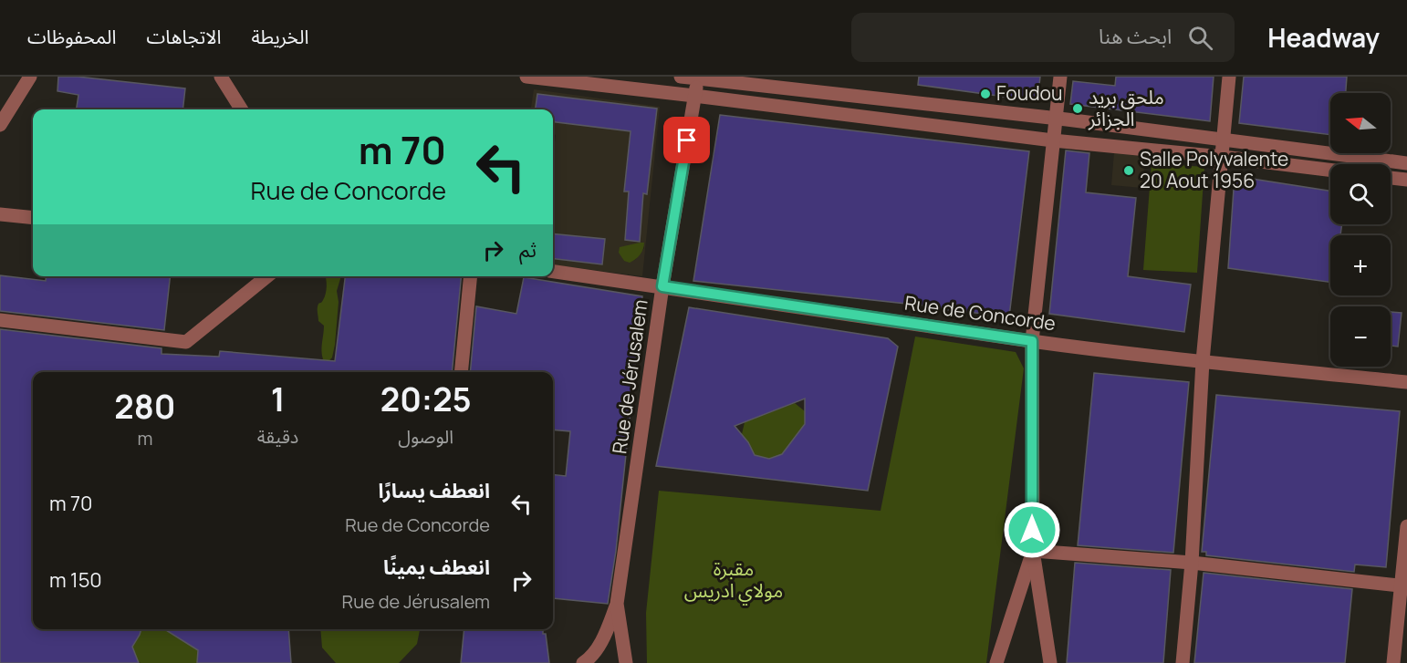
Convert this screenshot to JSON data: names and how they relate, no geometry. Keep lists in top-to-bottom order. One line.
{"streets":{"street":["Rue de Concorde","Rue de Jérusalem"]},"crossings":[["Rue de Concorde","Rue de Jérusalem"]],"parks":["مقبرة مولاي ادريس"],"places":["Foudou","ملحق بريد الجزائر","Salle Polyvalente 20 Aout 1956"],"north":"left","page":{"header":"Headway","search":"ابحث هنا","nav":["الخريطة","الاتجاهات","المحفوظات"],"map_buttons":["+","−"],"turn":["70 m","Rue de Concorde"],"then":"ثم","eta":["20:25","الوصول","1","دقيقة","280","m"],"list":[{"name":"انعطف يسارًا","note":"Rue de Concorde","value":"70 m"},{"name":"انعطف يمينًا","note":"Rue de Jérusalem","value":"150 m"}]}}
